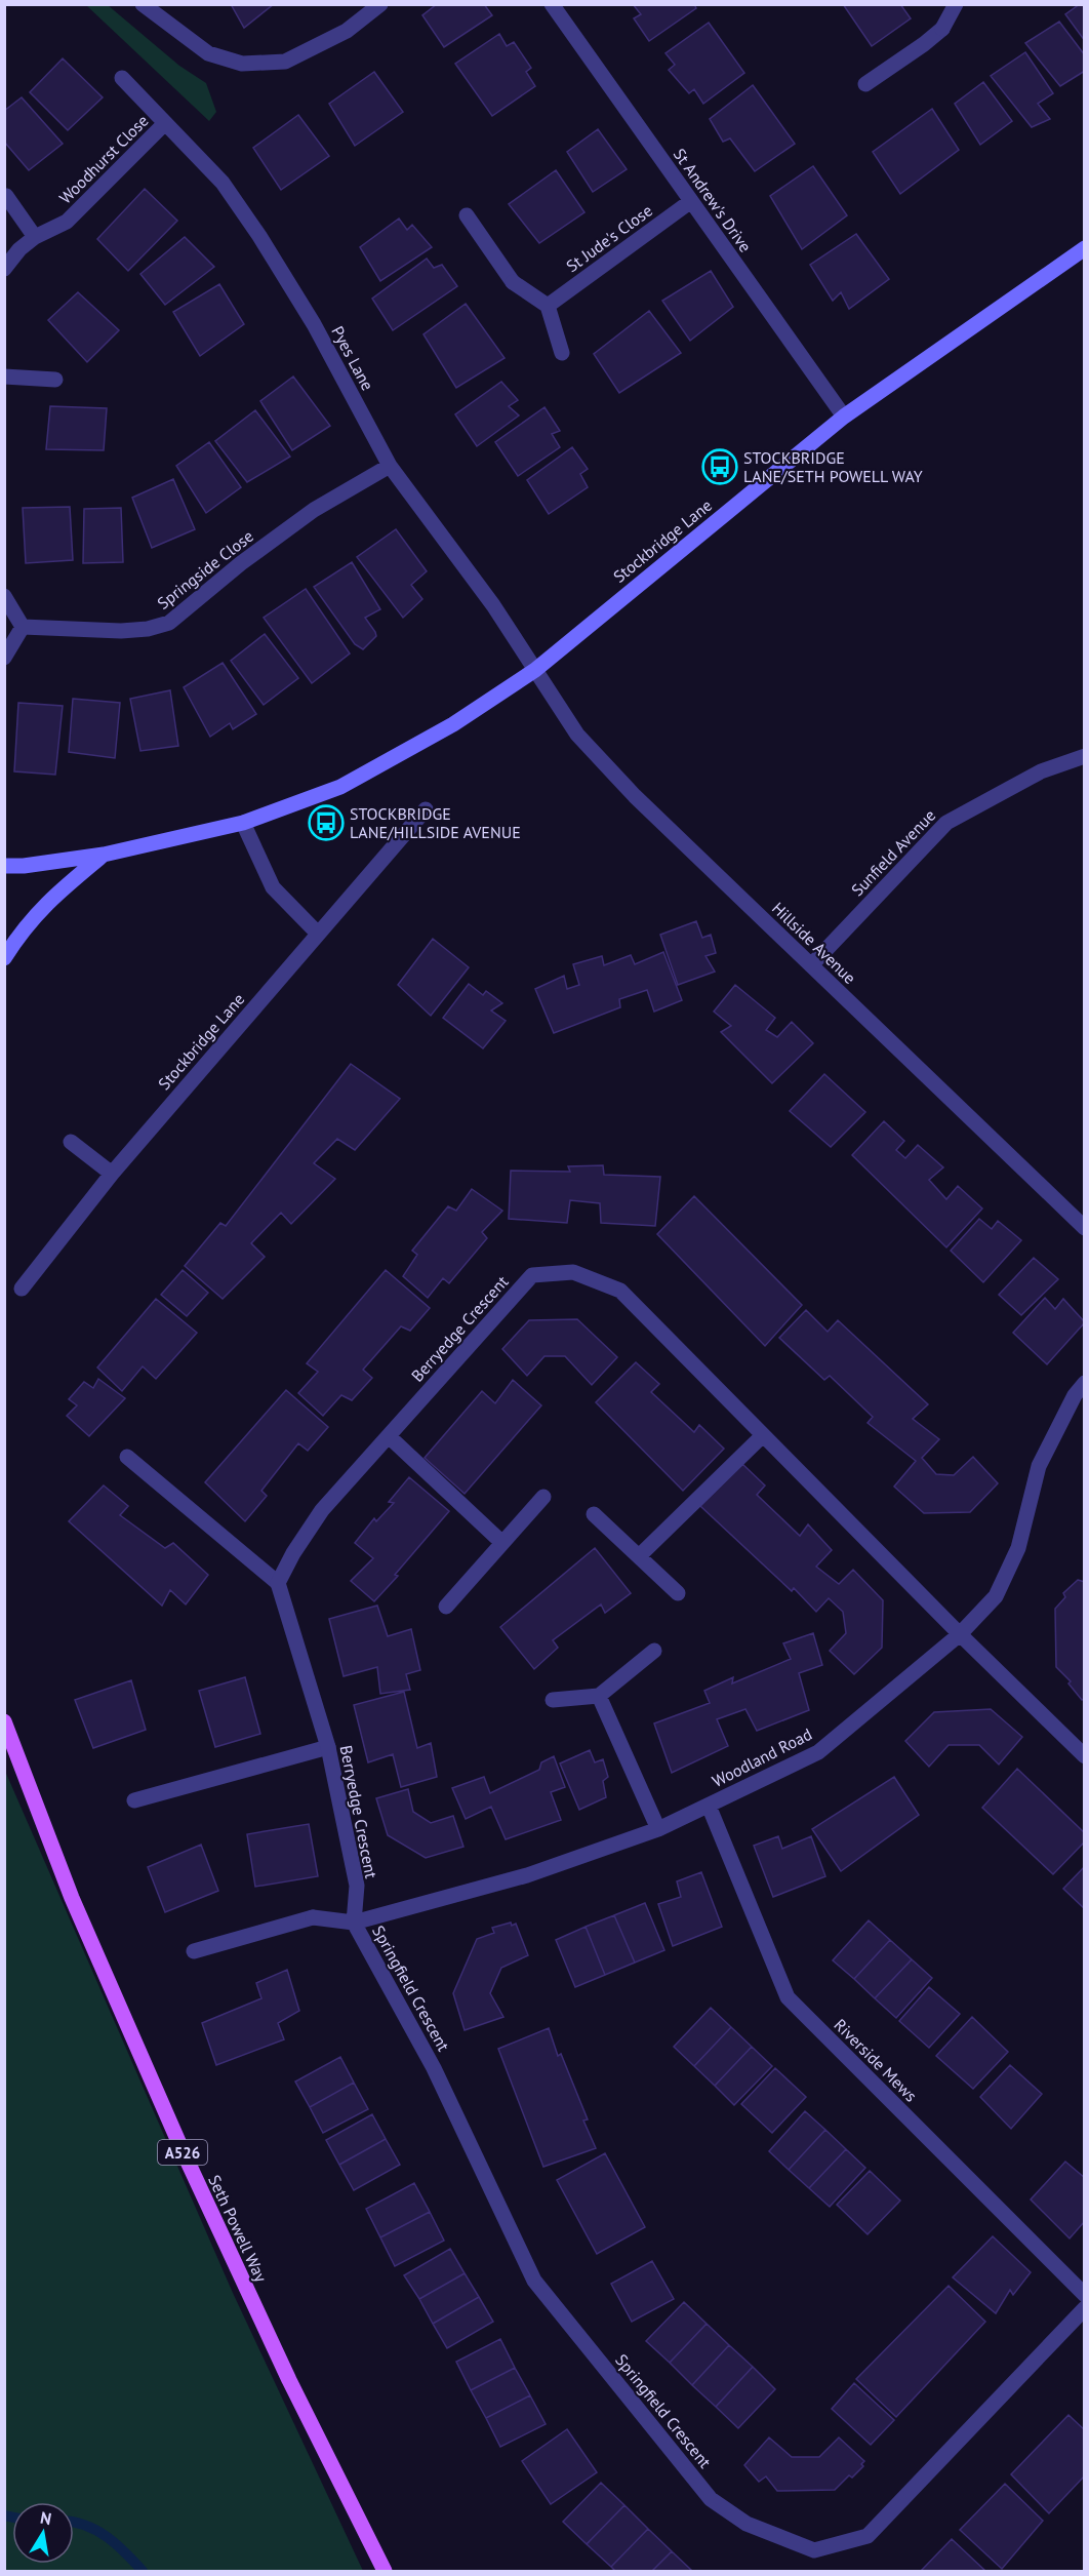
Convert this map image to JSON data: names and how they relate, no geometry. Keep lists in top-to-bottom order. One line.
{"streets":{"main road":["Stockbridge Lane","A526","Seth Powell Way"],"street":["Woodhurst Close","St Andrew's Drive","St Jude's Close","Pyes Lane","Springside Close","Sunfield Avenue","Hillside Avenue","Berryedge Crescent","Woodland Road","Springfield Crescent","Riverside Mews"]},"crossings":[["Woodhurst Close","Pyes Lane"],["St Andrew's Drive","St Jude's Close"],["St Andrew's Drive","Stockbridge Lane"],["Pyes Lane","Stockbridge Lane"],["Pyes Lane","Springside Close"],["Pyes Lane","Hillside Avenue"],["Stockbridge Lane","Hillside Avenue"],["Sunfield Avenue","Hillside Avenue"],["Berryedge Crescent","Woodland Road"],["Berryedge Crescent","Springfield Crescent"],["Woodland Road","Springfield Crescent"],["Woodland Road","Riverside Mews"]],"places":{"bus stop":["STOCKBRIDGE LANE/SETH POWELL WAY","STOCKBRIDGE LANE/HILLSIDE AVENUE"]},"north":"top"}
